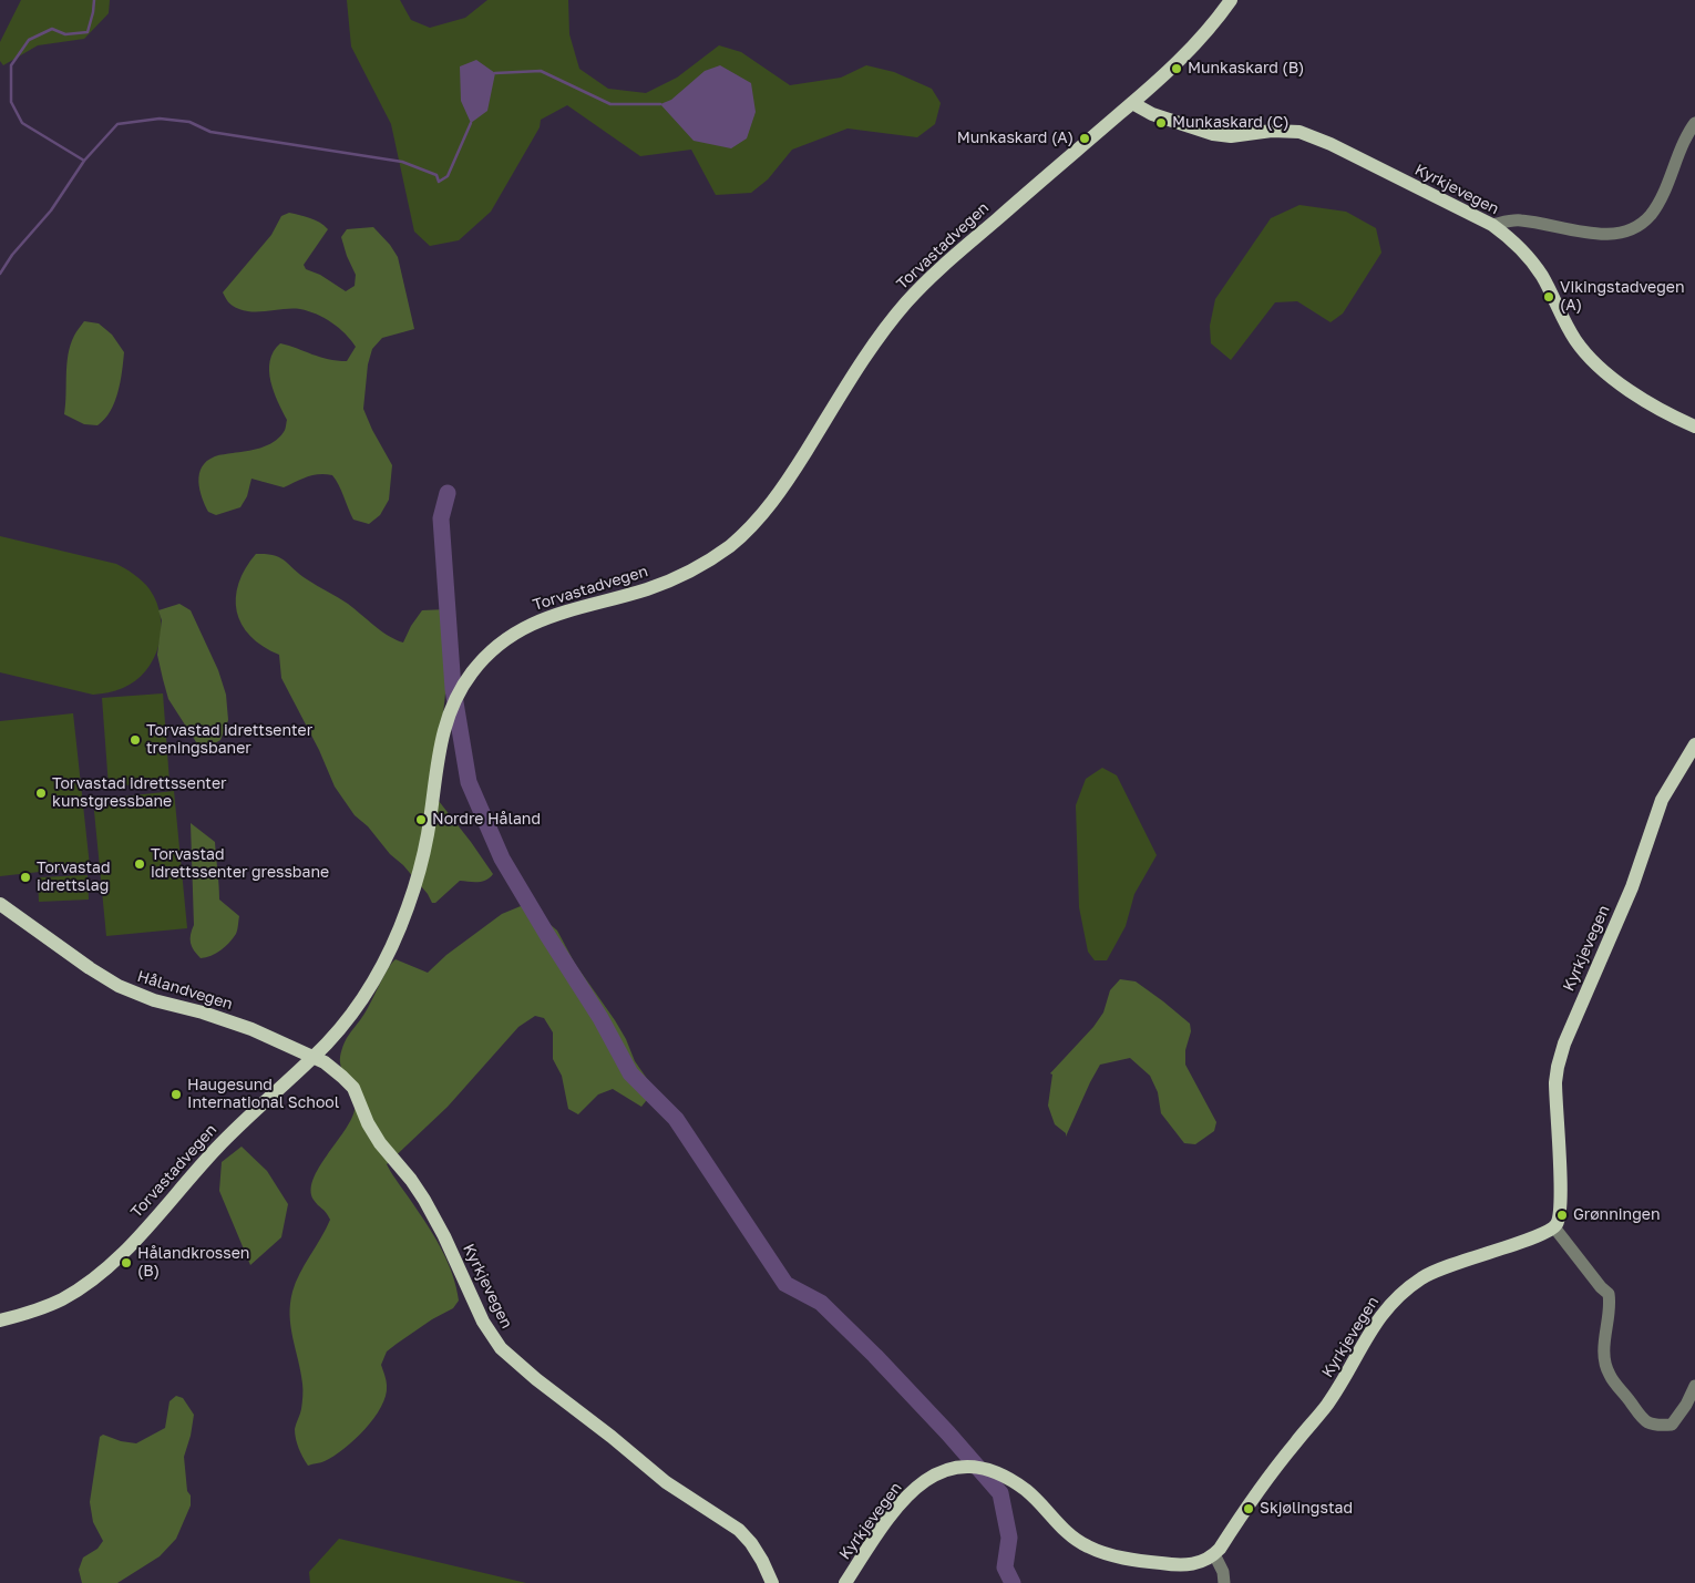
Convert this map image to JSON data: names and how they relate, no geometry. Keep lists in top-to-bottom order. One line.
{"streets":{"main road":["Kyrkjevegen","Torvastadvegen","Hålandvegen"]},"crossings":[["Kyrkjevegen","Torvastadvegen"],["Kyrkjevegen","Hålandvegen"],["Torvastadvegen","Hålandvegen"]],"places":["Munkaskard (B)","Munkaskard (C)","Munkaskard (A)","Vikingstadvegen (A)","Torvastad idrettsenter treningsbaner","Torvastad idrettssenter kunstgressbane","Nordre Håland","Torvastad idrettssenter gressbane","Torvastad idrettslag","Haugesund International School","Grønningen","Hålandkrossen (B)","Skjølingstad"]}
